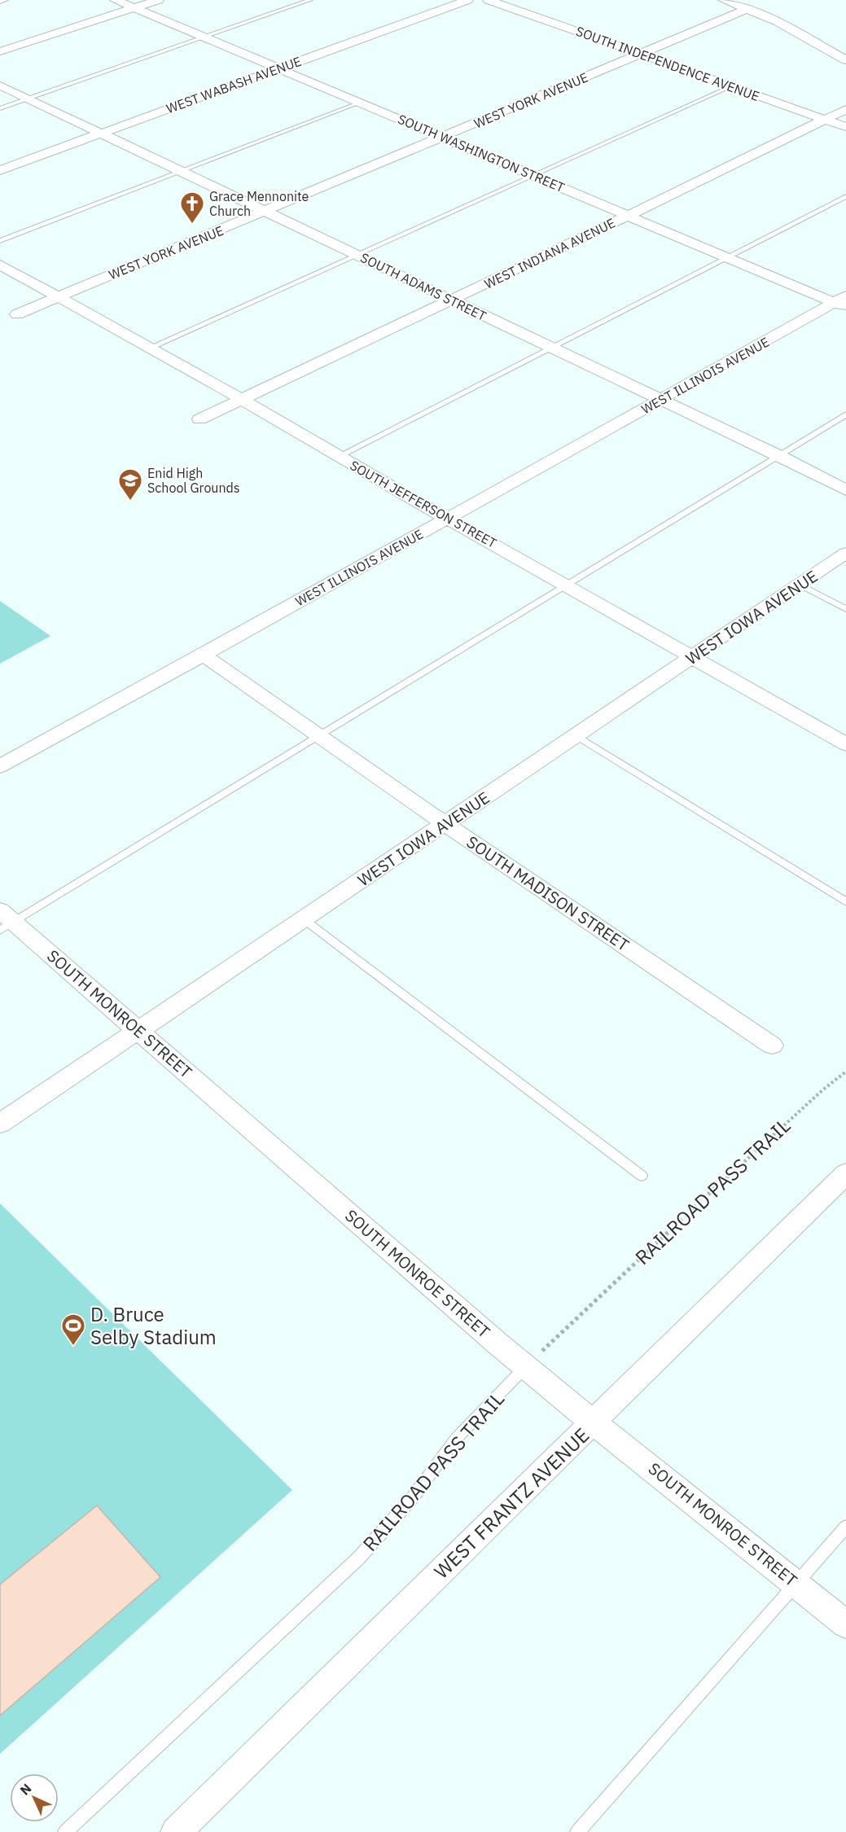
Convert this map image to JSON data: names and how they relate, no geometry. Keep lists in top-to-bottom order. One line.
{"streets":{"street":["SOUTH INDEPENDENCE AVENUE","WEST WABASH AVENUE","WEST YORK AVENUE","SOUTH WASHINGTON STREET","WEST INDIANA AVENUE","SOUTH ADAMS STREET","WEST ILLINOIS AVENUE","SOUTH JEFFERSON STREET","WEST IOWA AVENUE","SOUTH MADISON STREET","SOUTH MONROE STREET","WEST FRANTZ AVENUE"],"lane":["RAILROAD PASS TRAIL"]},"crossings":[["SOUTH INDEPENDENCE AVENUE","WEST YORK AVENUE"],["SOUTH INDEPENDENCE AVENUE","WEST INDIANA AVENUE"],["WEST WABASH AVENUE","SOUTH WASHINGTON STREET"],["WEST WABASH AVENUE","SOUTH ADAMS STREET"],["WEST YORK AVENUE","SOUTH WASHINGTON STREET"],["WEST YORK AVENUE","SOUTH ADAMS STREET"],["WEST YORK AVENUE","SOUTH JEFFERSON STREET"],["SOUTH WASHINGTON STREET","WEST INDIANA AVENUE"],["SOUTH WASHINGTON STREET","WEST ILLINOIS AVENUE"],["WEST INDIANA AVENUE","SOUTH ADAMS STREET"],["WEST INDIANA AVENUE","SOUTH JEFFERSON STREET"],["SOUTH ADAMS STREET","WEST ILLINOIS AVENUE"],["WEST ILLINOIS AVENUE","SOUTH JEFFERSON STREET"],["WEST ILLINOIS AVENUE","SOUTH MADISON STREET"],["SOUTH JEFFERSON STREET","WEST IOWA AVENUE"],["WEST IOWA AVENUE","SOUTH MADISON STREET"],["WEST IOWA AVENUE","SOUTH MONROE STREET"],["SOUTH MONROE STREET","RAILROAD PASS TRAIL"],["SOUTH MONROE STREET","WEST FRANTZ AVENUE"]],"places":{"church":["Grace Mennonite Church"],"school or university":["Enid High School Grounds"],"sports":["D. Bruce Selby Stadium"]},"north":"top left"}
